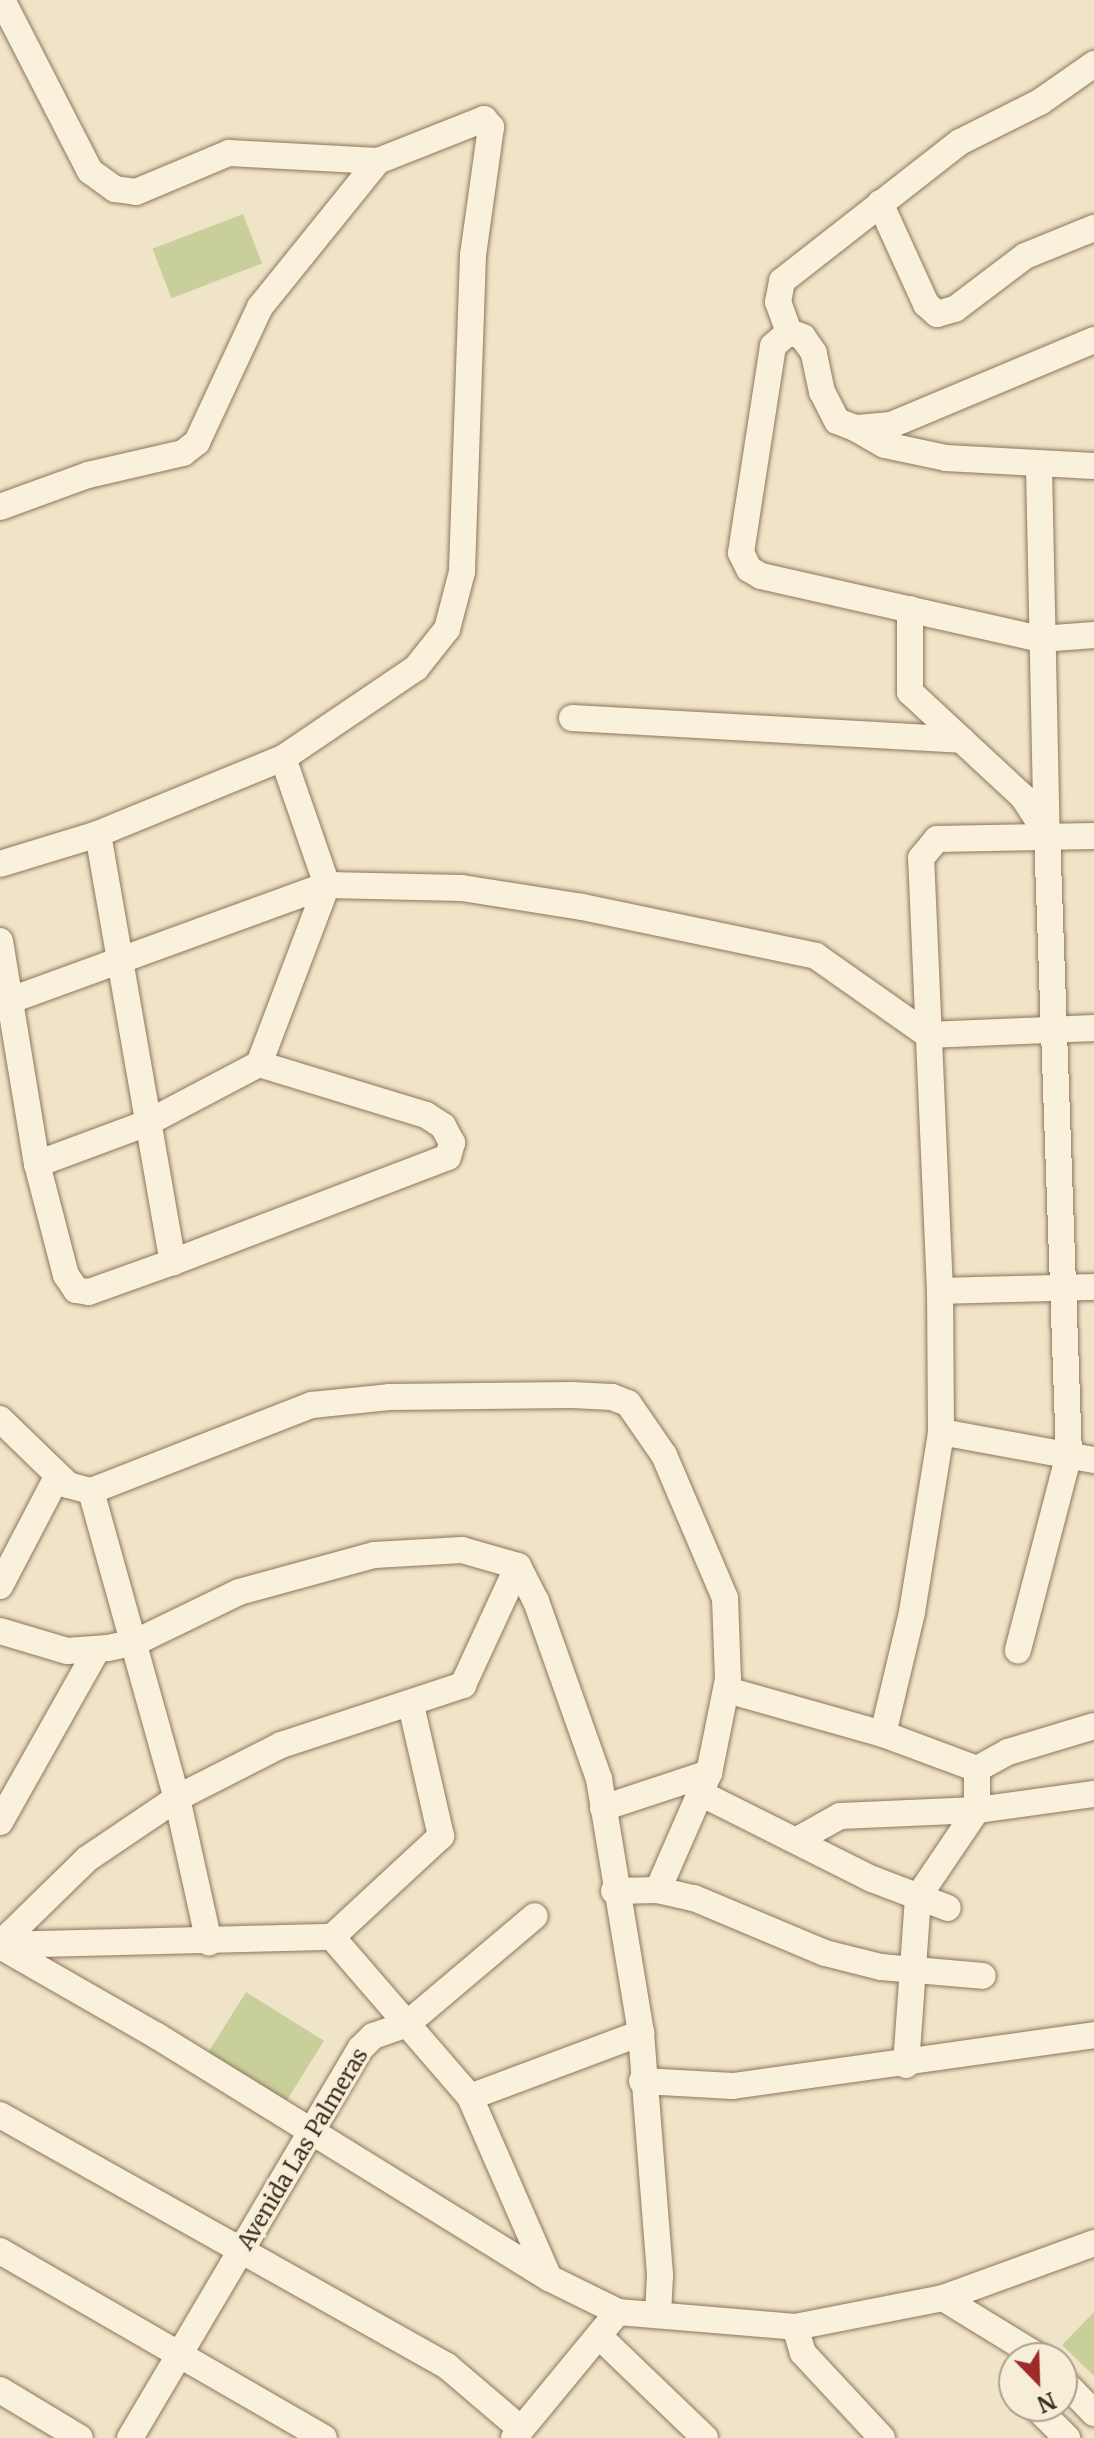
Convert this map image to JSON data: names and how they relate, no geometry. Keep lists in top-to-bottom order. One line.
{"streets":{"street":["Avenida Las Palmeras"]},"north":"bottom right"}
